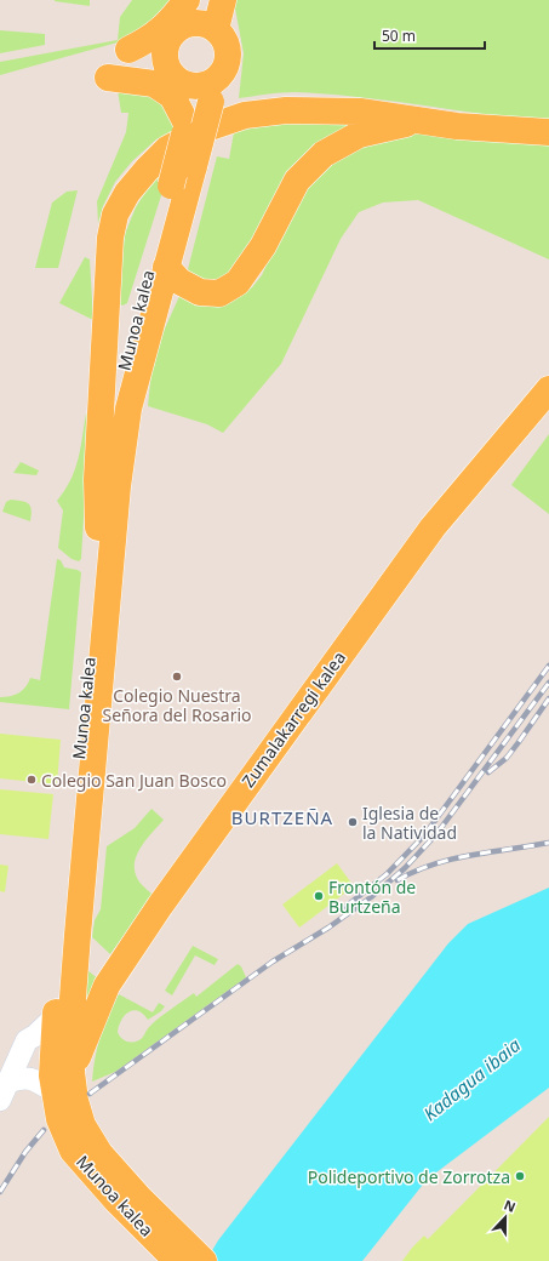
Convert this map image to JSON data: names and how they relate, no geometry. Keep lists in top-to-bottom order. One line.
{"streets":{"main road":["Munoa kalea","Zumalakarregi kalea"]},"crossings":[["Munoa kalea","Zumalakarregi kalea"]],"districts":["BURTZEÑA"],"water":["Kadagua ibaia"],"places":["Colegio Nuestra Señora del Rosario","Colegio San Juan Bosco","Iglesia de la Natividad","Frontón de Burtzeña","Polideportivo de Zorrotza"],"scale_bar":"50 m","north":"top"}
